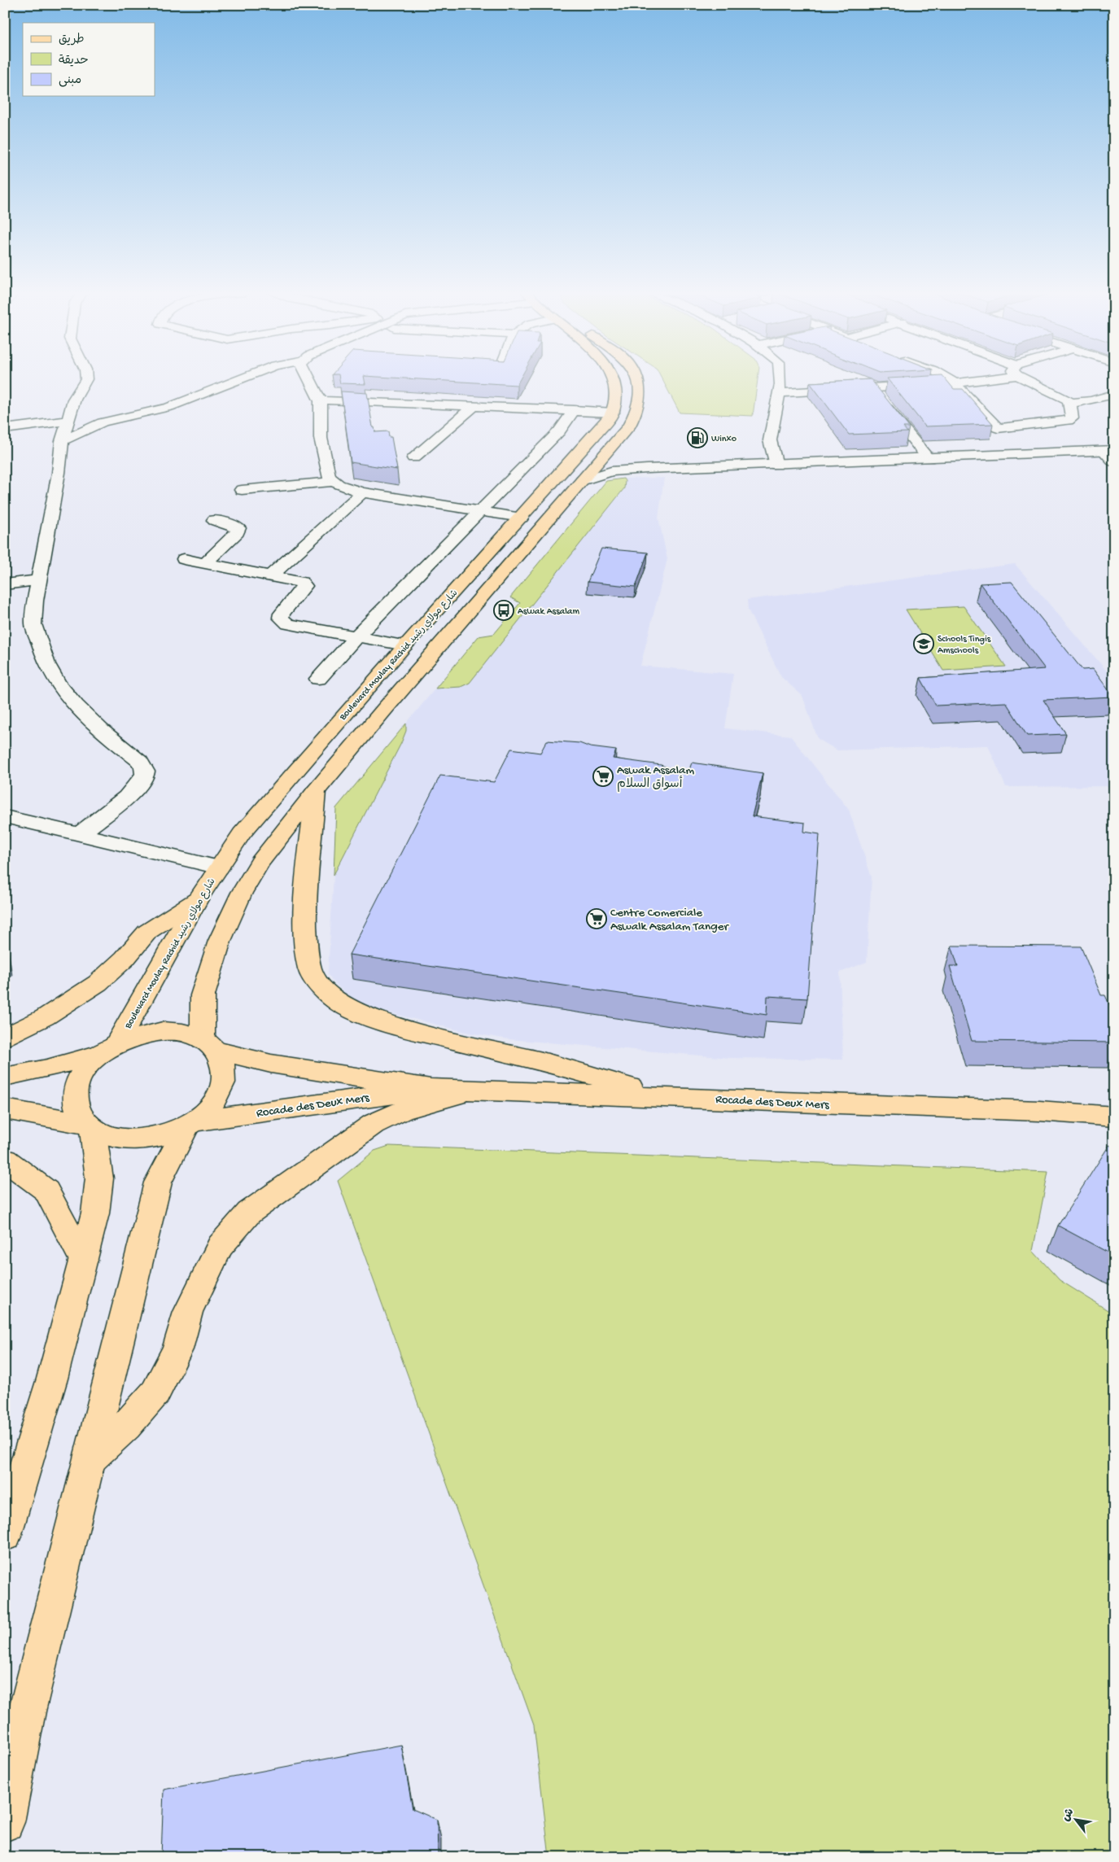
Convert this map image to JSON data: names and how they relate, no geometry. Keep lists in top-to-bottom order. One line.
{"streets":{"main road":["Boulevard Moulay Rachid شارع مولاي رشيد","Rocade des Deux Mers"]},"crossings":[["Boulevard Moulay Rachid شارع مولاي رشيد","Rocade des Deux Mers"]],"places":{"fuel station":["Winxo"],"bus stop":["Aswak Assalam"],"school or university":["Schools Tingis Amschools"],"supermarket":["Aswak Assalam أسواق السلام","Centre Comerciale Aswalk Assalam Tanger"]},"legend":["طريق","حديقة","مبنى"],"north":"top left"}
